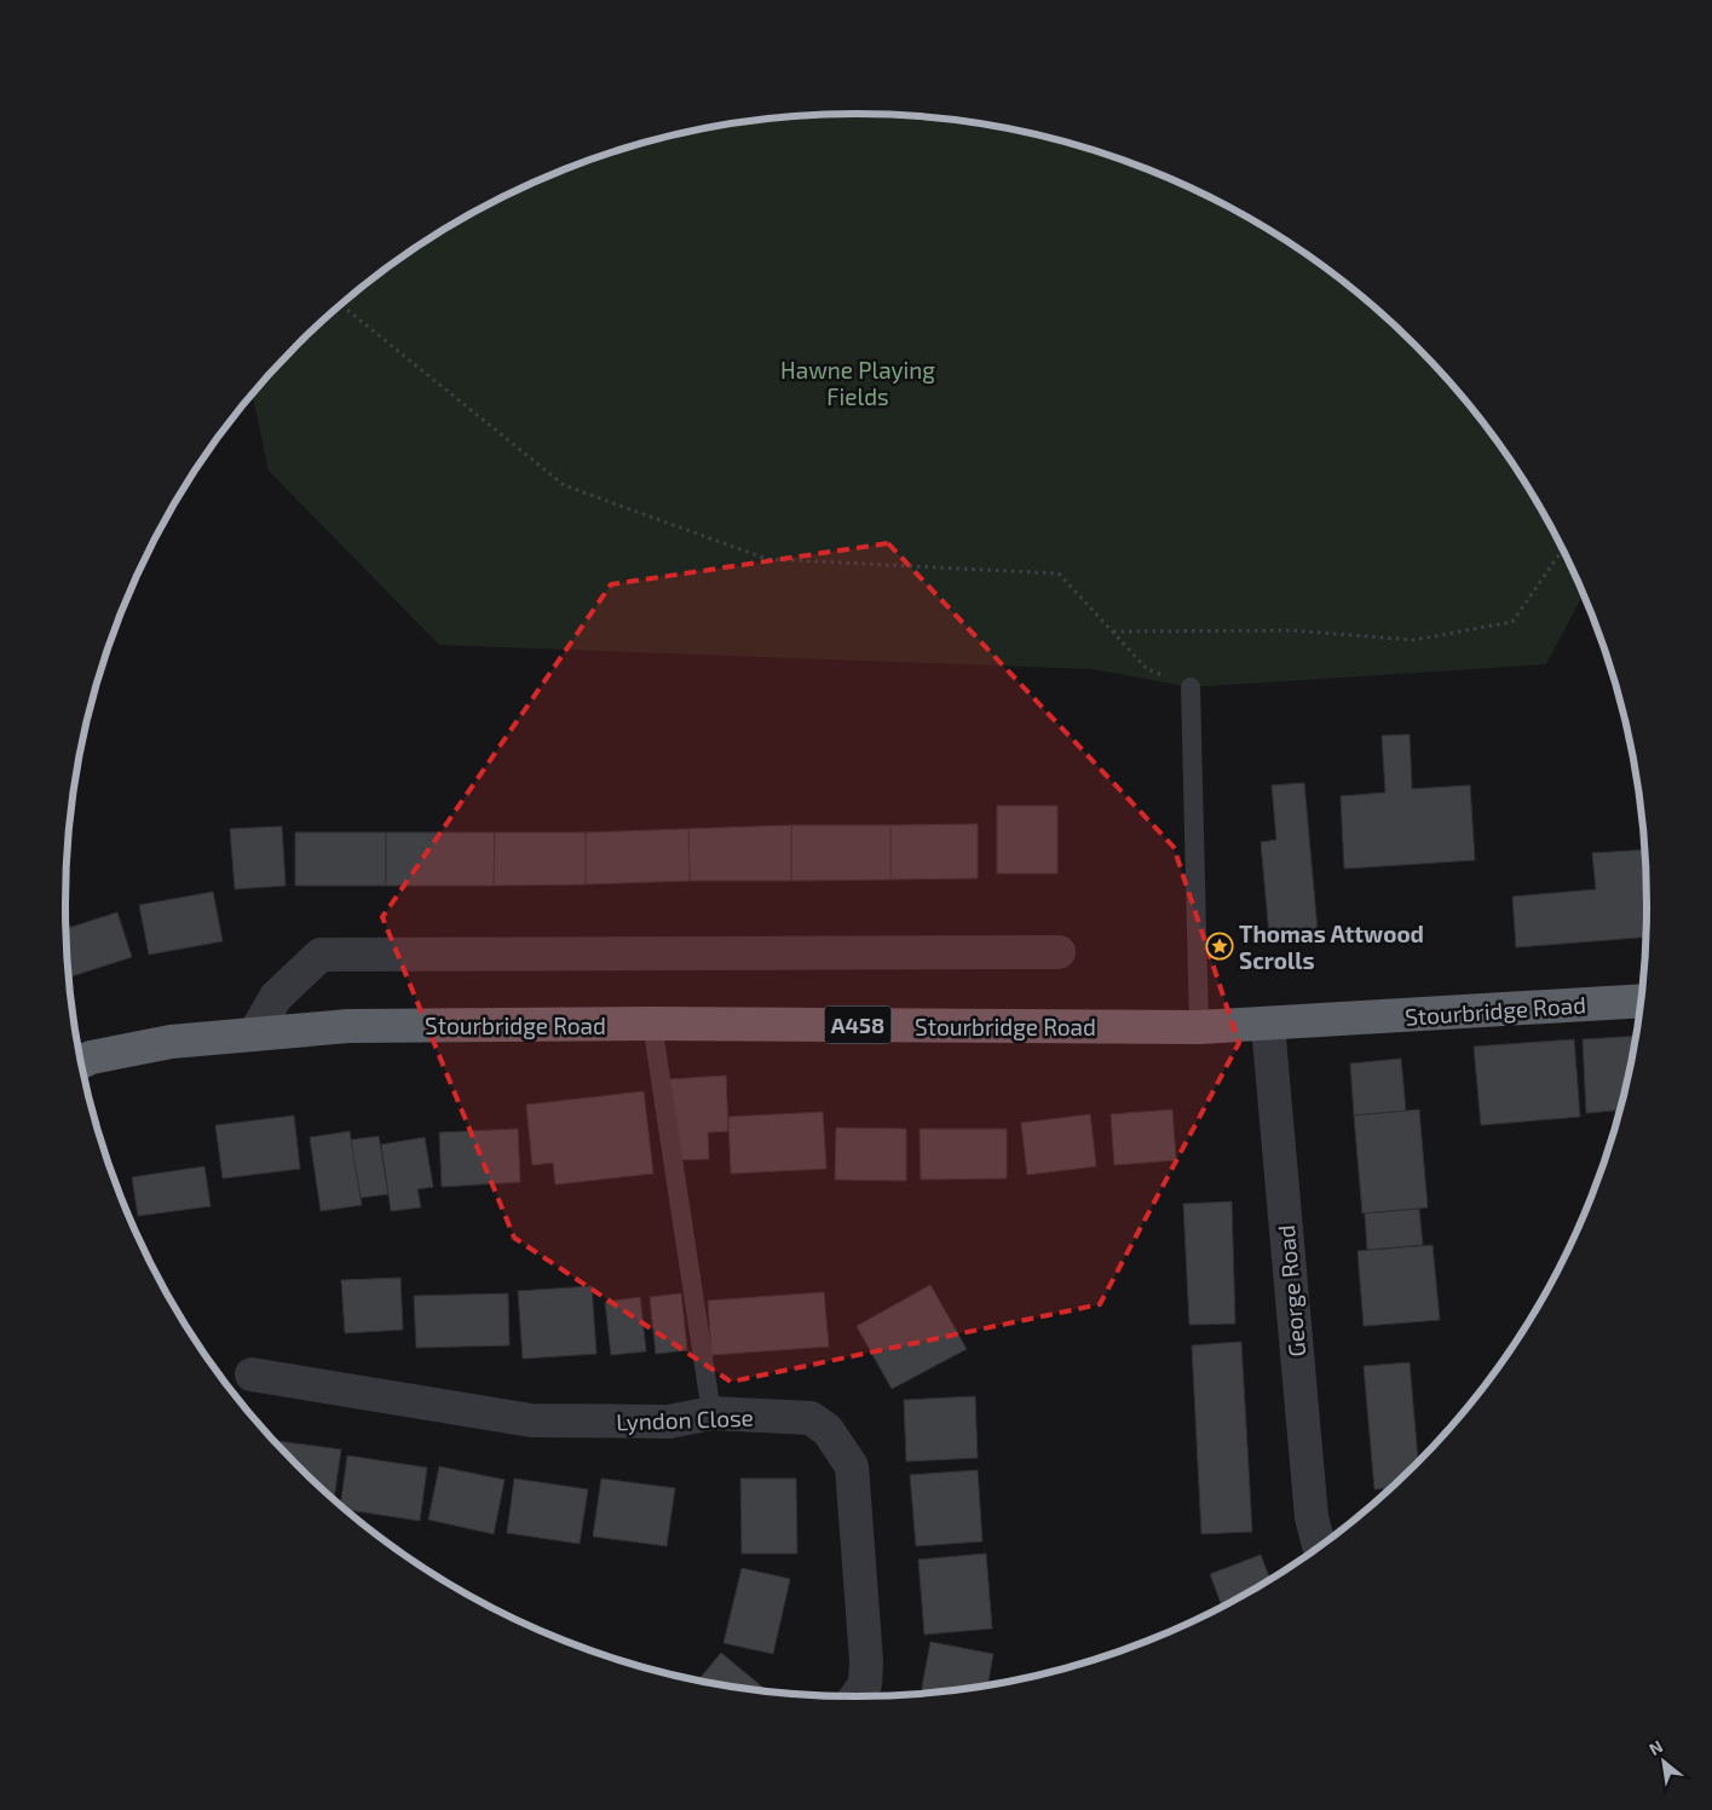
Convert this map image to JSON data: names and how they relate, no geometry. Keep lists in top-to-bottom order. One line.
{"streets":{"highway":["Stourbridge Road","A458"],"street":["George Road","Lyndon Close"]},"crossings":[["Stourbridge Road","George Road"]],"parks":["Hawne Playing Fields"],"places":{"place":["Thomas Attwood Scrolls"]},"north":"top left"}
